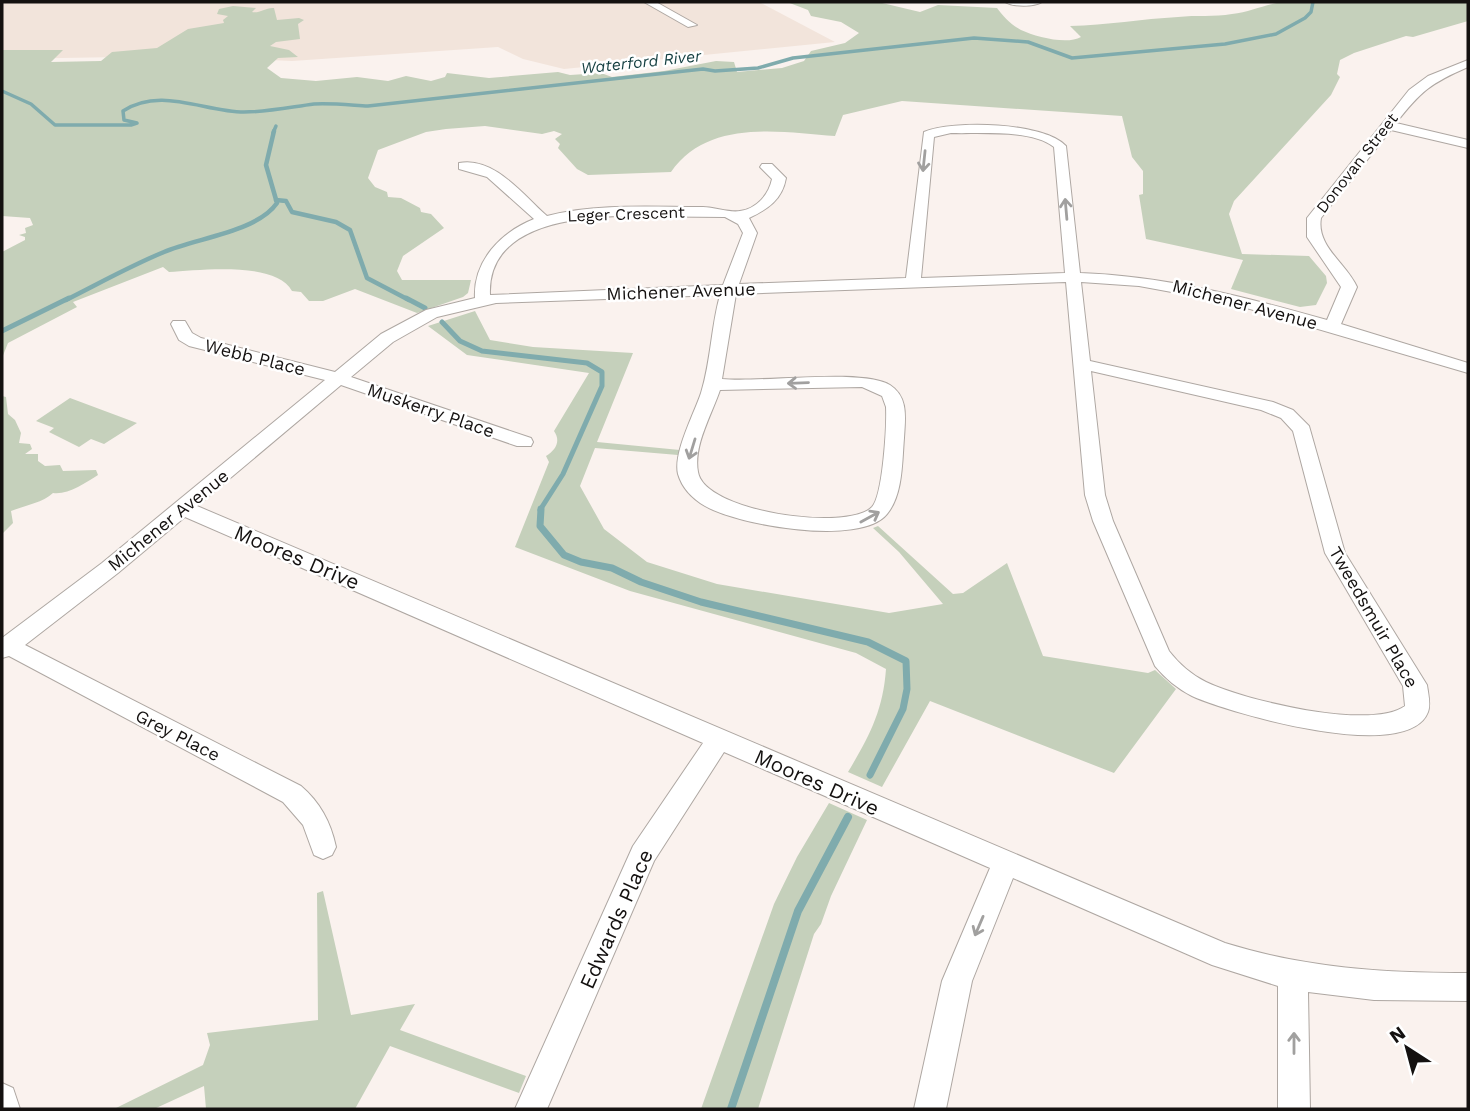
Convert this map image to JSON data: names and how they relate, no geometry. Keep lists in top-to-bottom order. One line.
{"streets":{"street":["Donovan Street","Leger Crescent","Michener Avenue","Webb Place","Muskerry Place","Moores Drive","Tweedsmuir Place","Grey Place","Edwards Place"]},"crossings":[["Donovan Street","Michener Avenue"],["Leger Crescent","Michener Avenue"],["Michener Avenue","Webb Place"],["Michener Avenue","Muskerry Place"],["Michener Avenue","Moores Drive"],["Michener Avenue","Tweedsmuir Place"],["Michener Avenue","Grey Place"],["Webb Place","Muskerry Place"],["Moores Drive","Edwards Place"]],"water":["Waterford River"],"north":"top left"}
